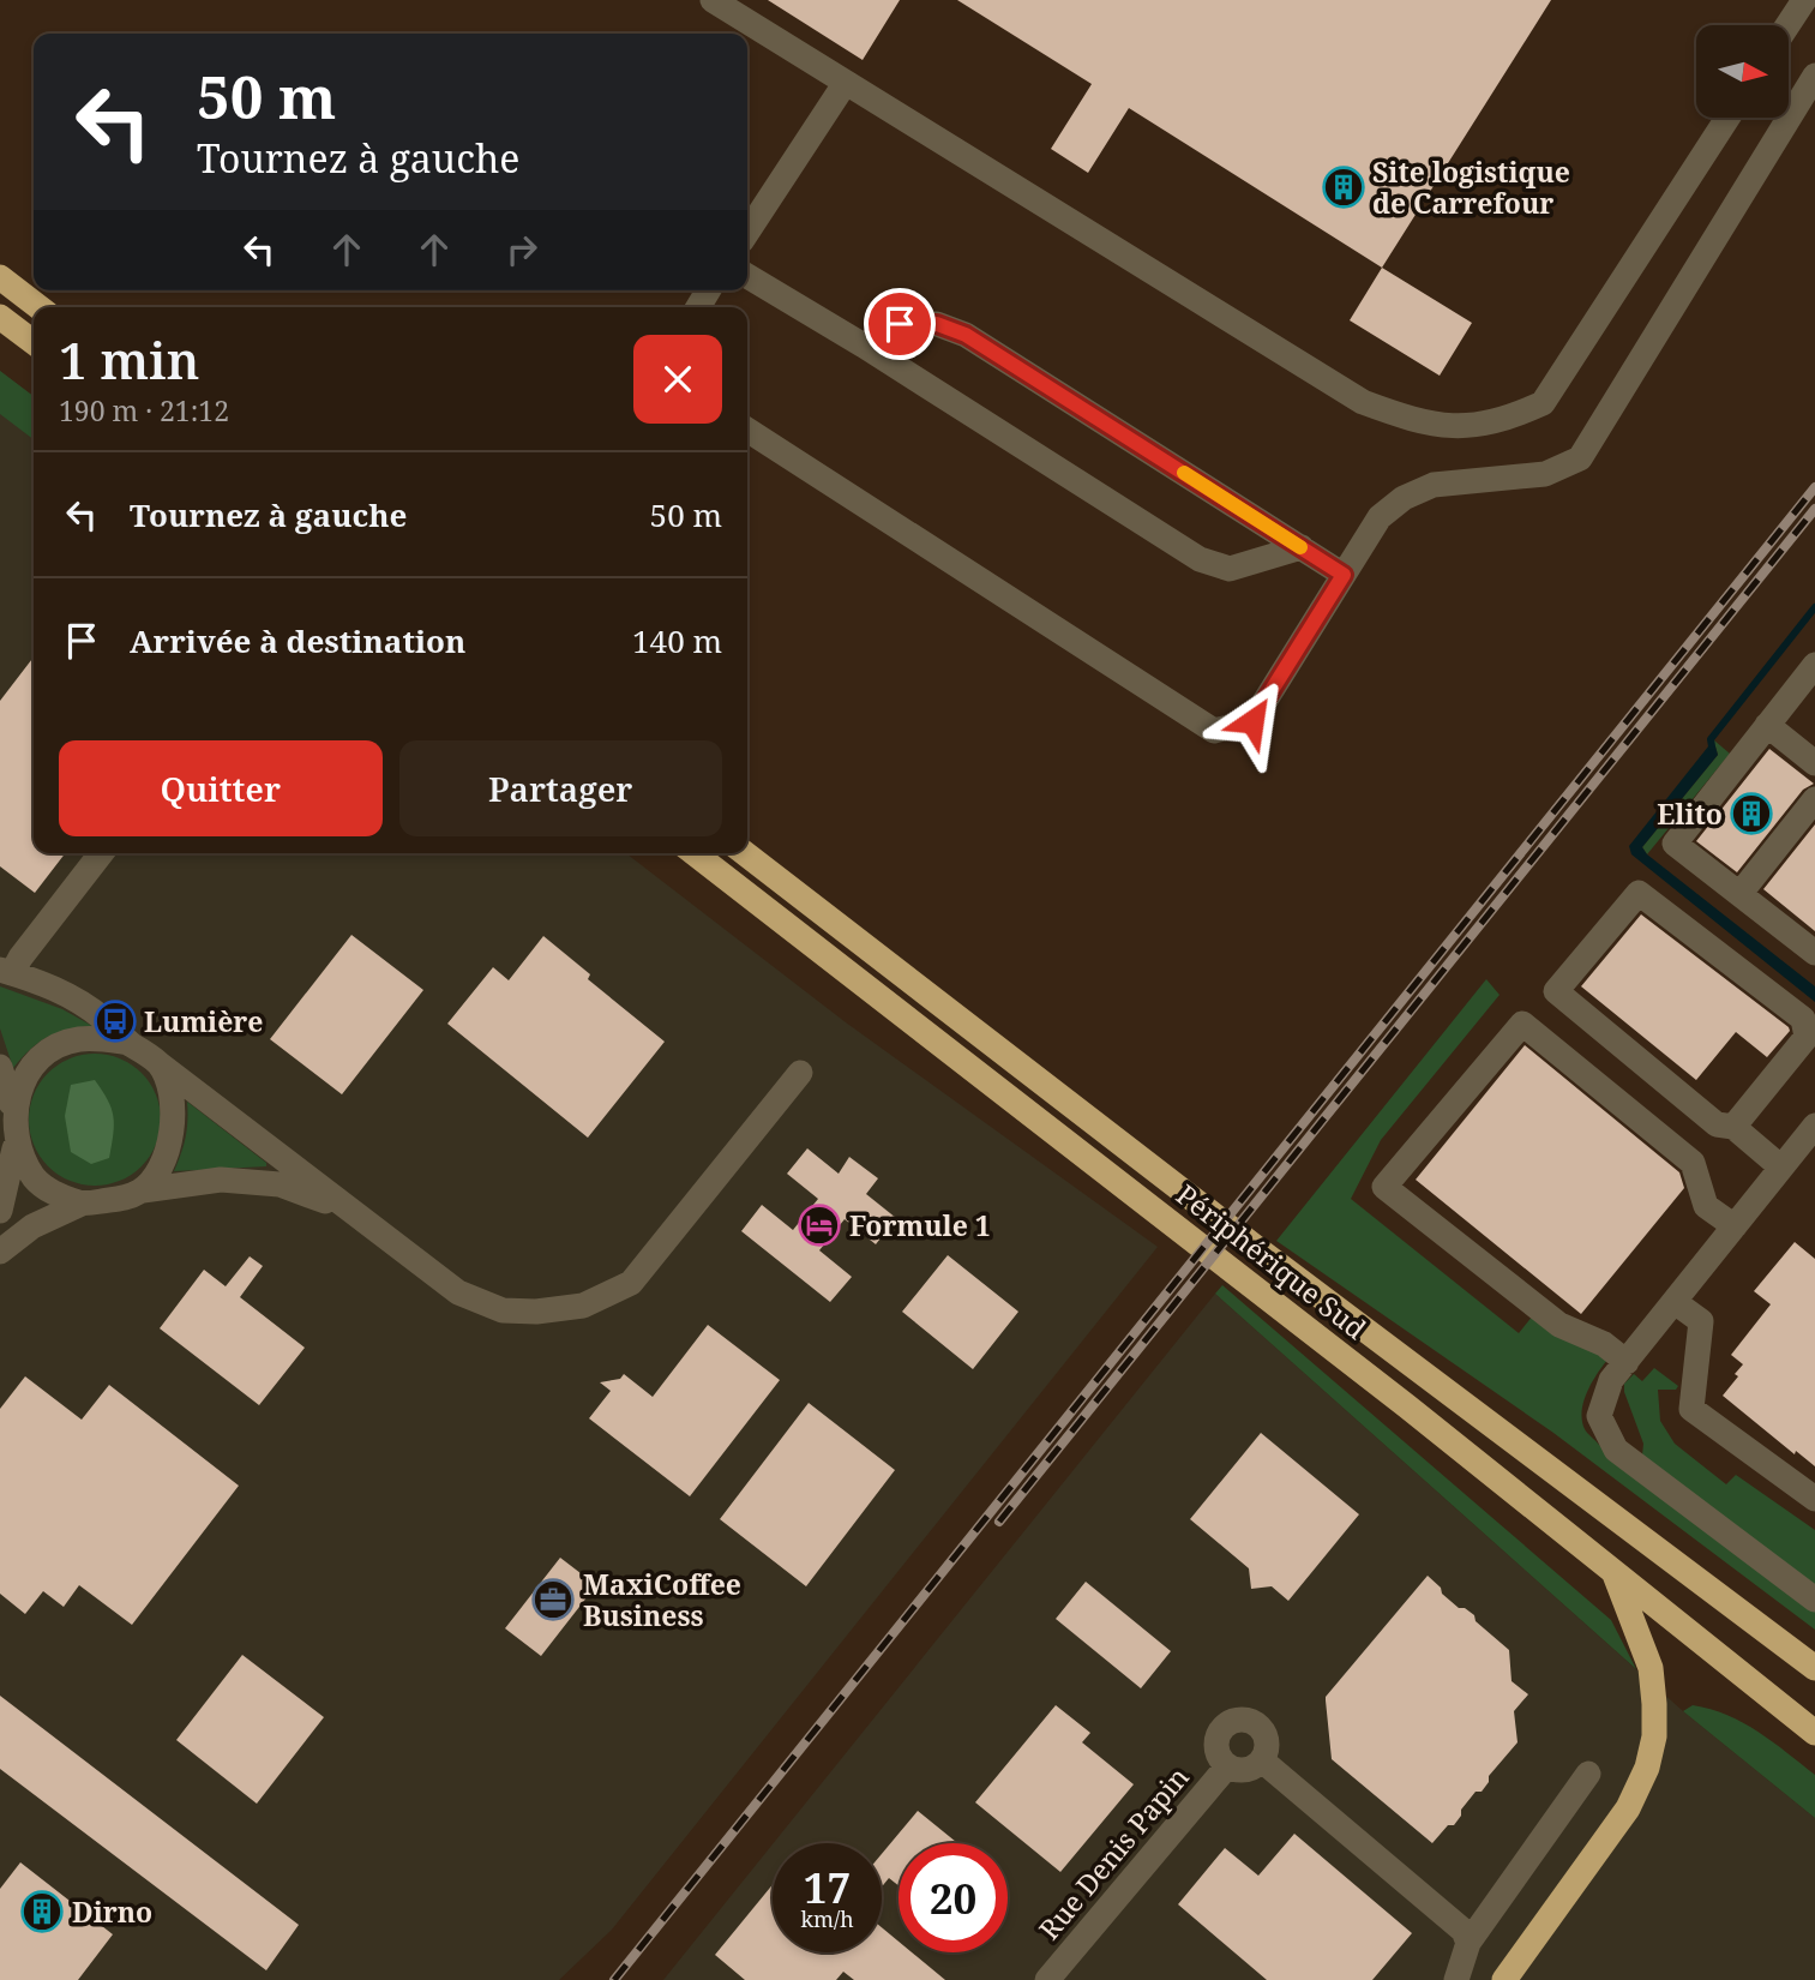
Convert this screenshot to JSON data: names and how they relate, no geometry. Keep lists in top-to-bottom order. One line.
{"streets":{"highway":["Périphérique Sud"],"street":["Rue Denis Papin"]},"places":{"building":["Site logistique de Carrefour","Elito","Dirno"],"bus stop":["Lumière"],"hotel":["Formule 1"],"office":["MaxiCoffee Business"]},"north":"right","page":{"turn":["50 m","Tournez à gauche"],"heading":["1 min","190 m · 21:12"],"list":[{"name":"Tournez à gauche","value":"50 m"},{"name":"Arrivée à destination","value":"140 m"}],"buttons":["Quitter","Partager"],"speed":"17 km/h","limit":"20"}}
